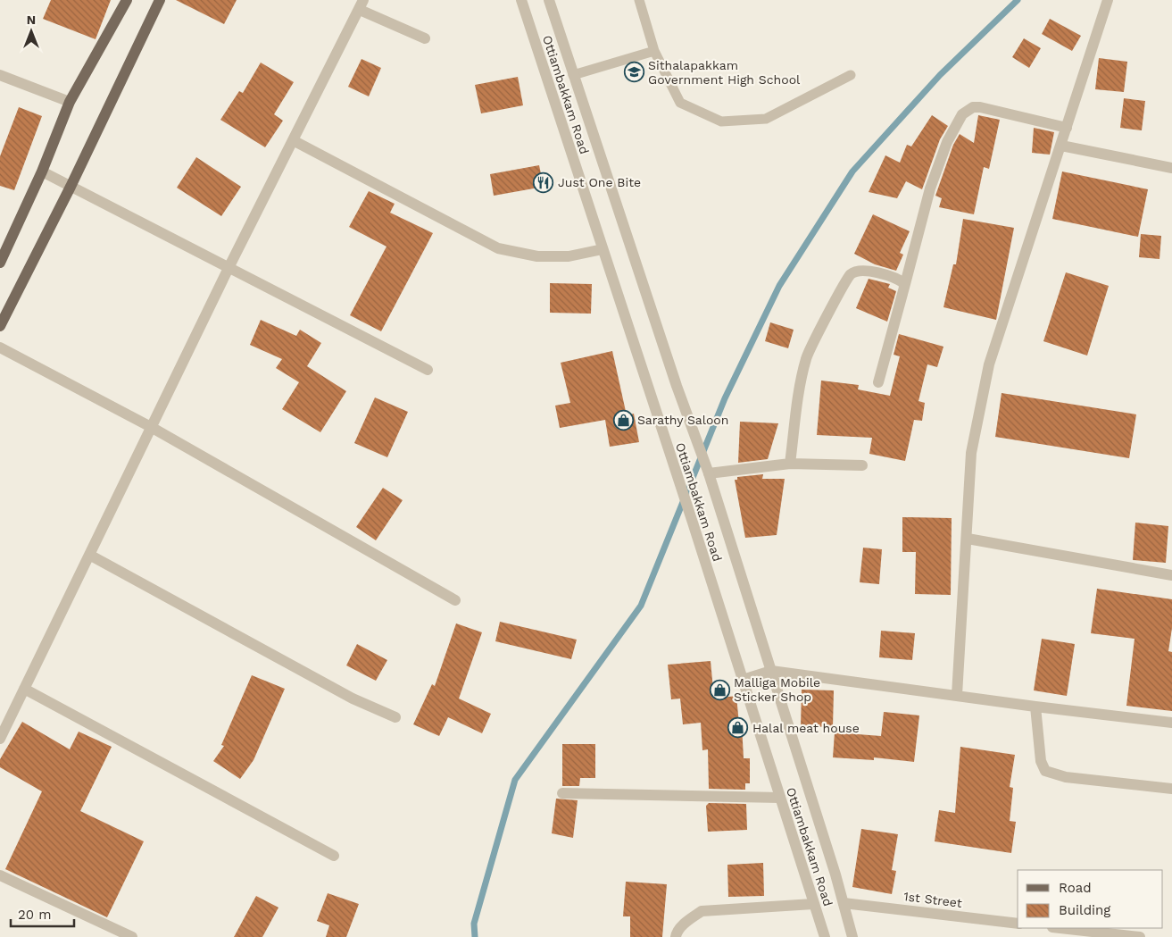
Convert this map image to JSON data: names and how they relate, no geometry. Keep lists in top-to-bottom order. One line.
{"streets":{"street":["Ottiambakkam Road","1st Street"]},"crossings":[["Ottiambakkam Road","1st Street"]],"places":{"school or university":["Sithalapakkam Government High School"],"restaurant":["Just One Bite"],"shop":["Sarathy Saloon","Malliga Mobile Sticker Shop","Halal meat house"]},"legend":["Road","Building"],"scale_bar":"20 m","north":"top"}
